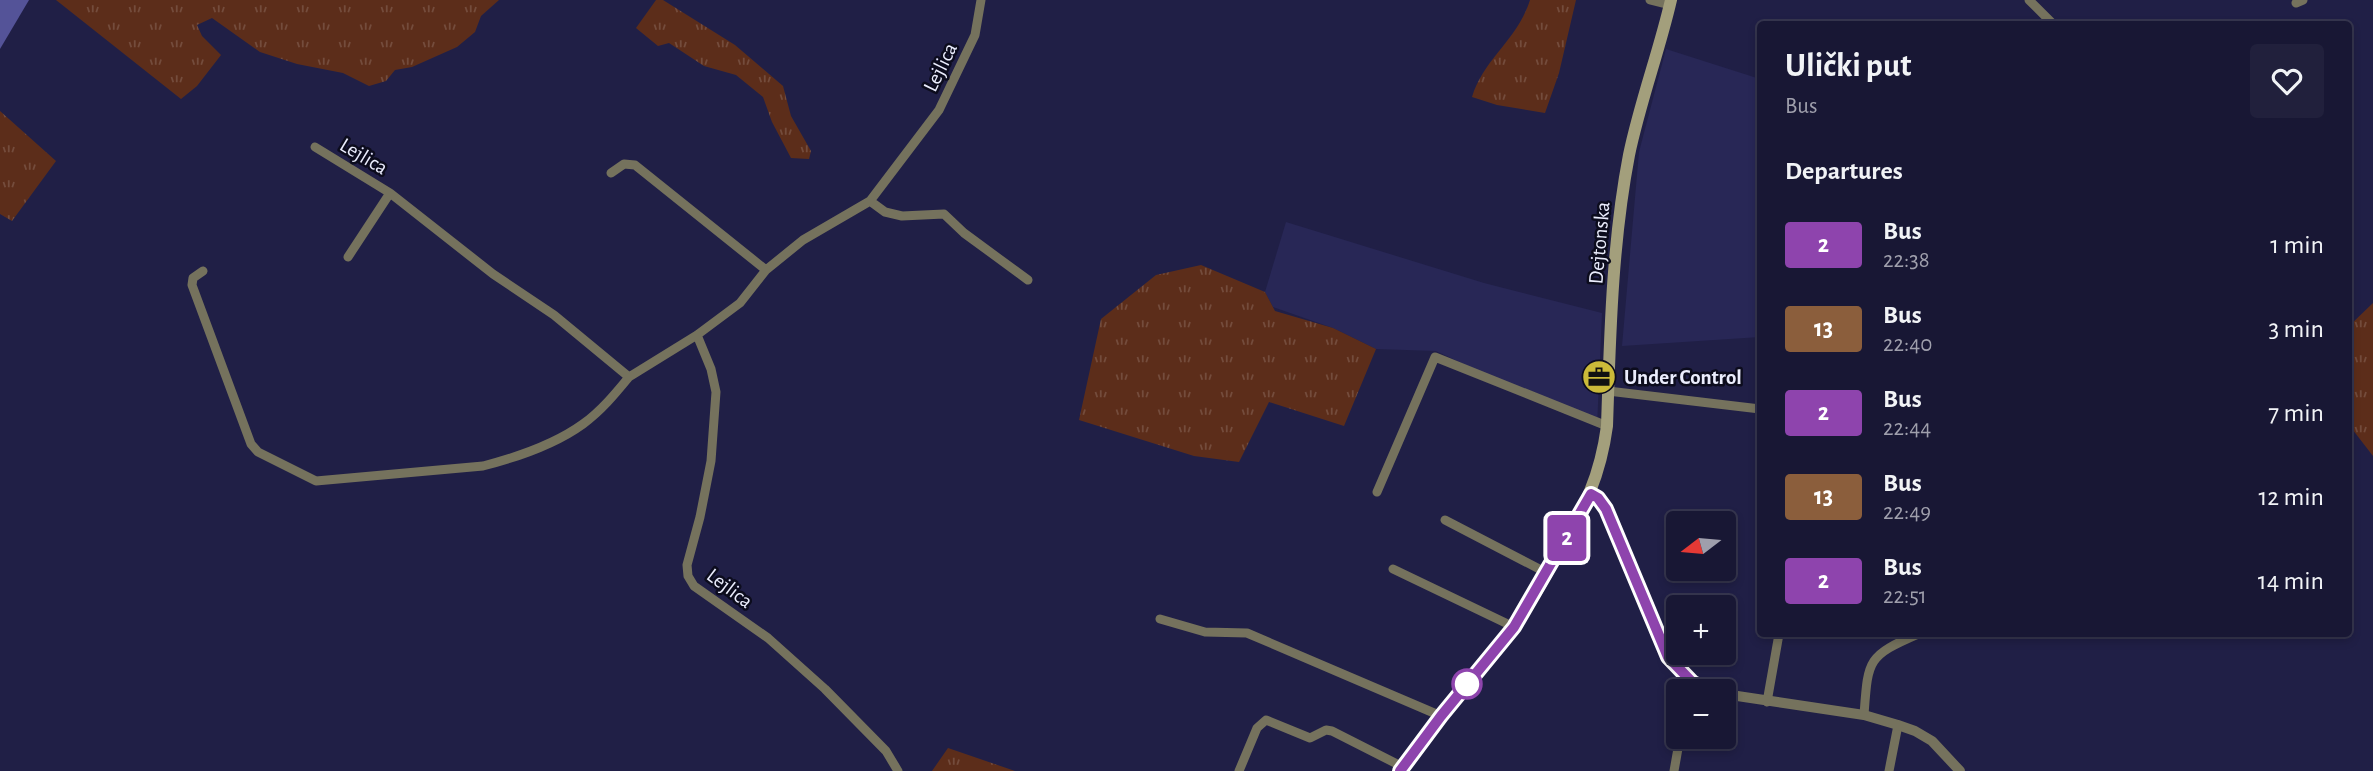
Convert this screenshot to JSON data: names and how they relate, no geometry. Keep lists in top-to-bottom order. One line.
{"streets":{"main road":["Dejtonska"],"street":["Lejlica"]},"places":{"office":["Under Control"]},"lines":["bus line 2"],"north":"left","page":{"on_map":"2","heading":[["Ulički put","Bus"],"Departures"],"list":[{"mark":"2","name":"Bus","note":"22:38","value":"1 min"},{"mark":"13","name":"Bus","note":"22:40","value":"3 min"},{"mark":"2","name":"Bus","note":"22:44","value":"7 min"},{"mark":"13","name":"Bus","note":"22:49","value":"12 min"},{"mark":"2","name":"Bus","note":"22:51","value":"14 min"}],"map_buttons":["+","−"]}}
